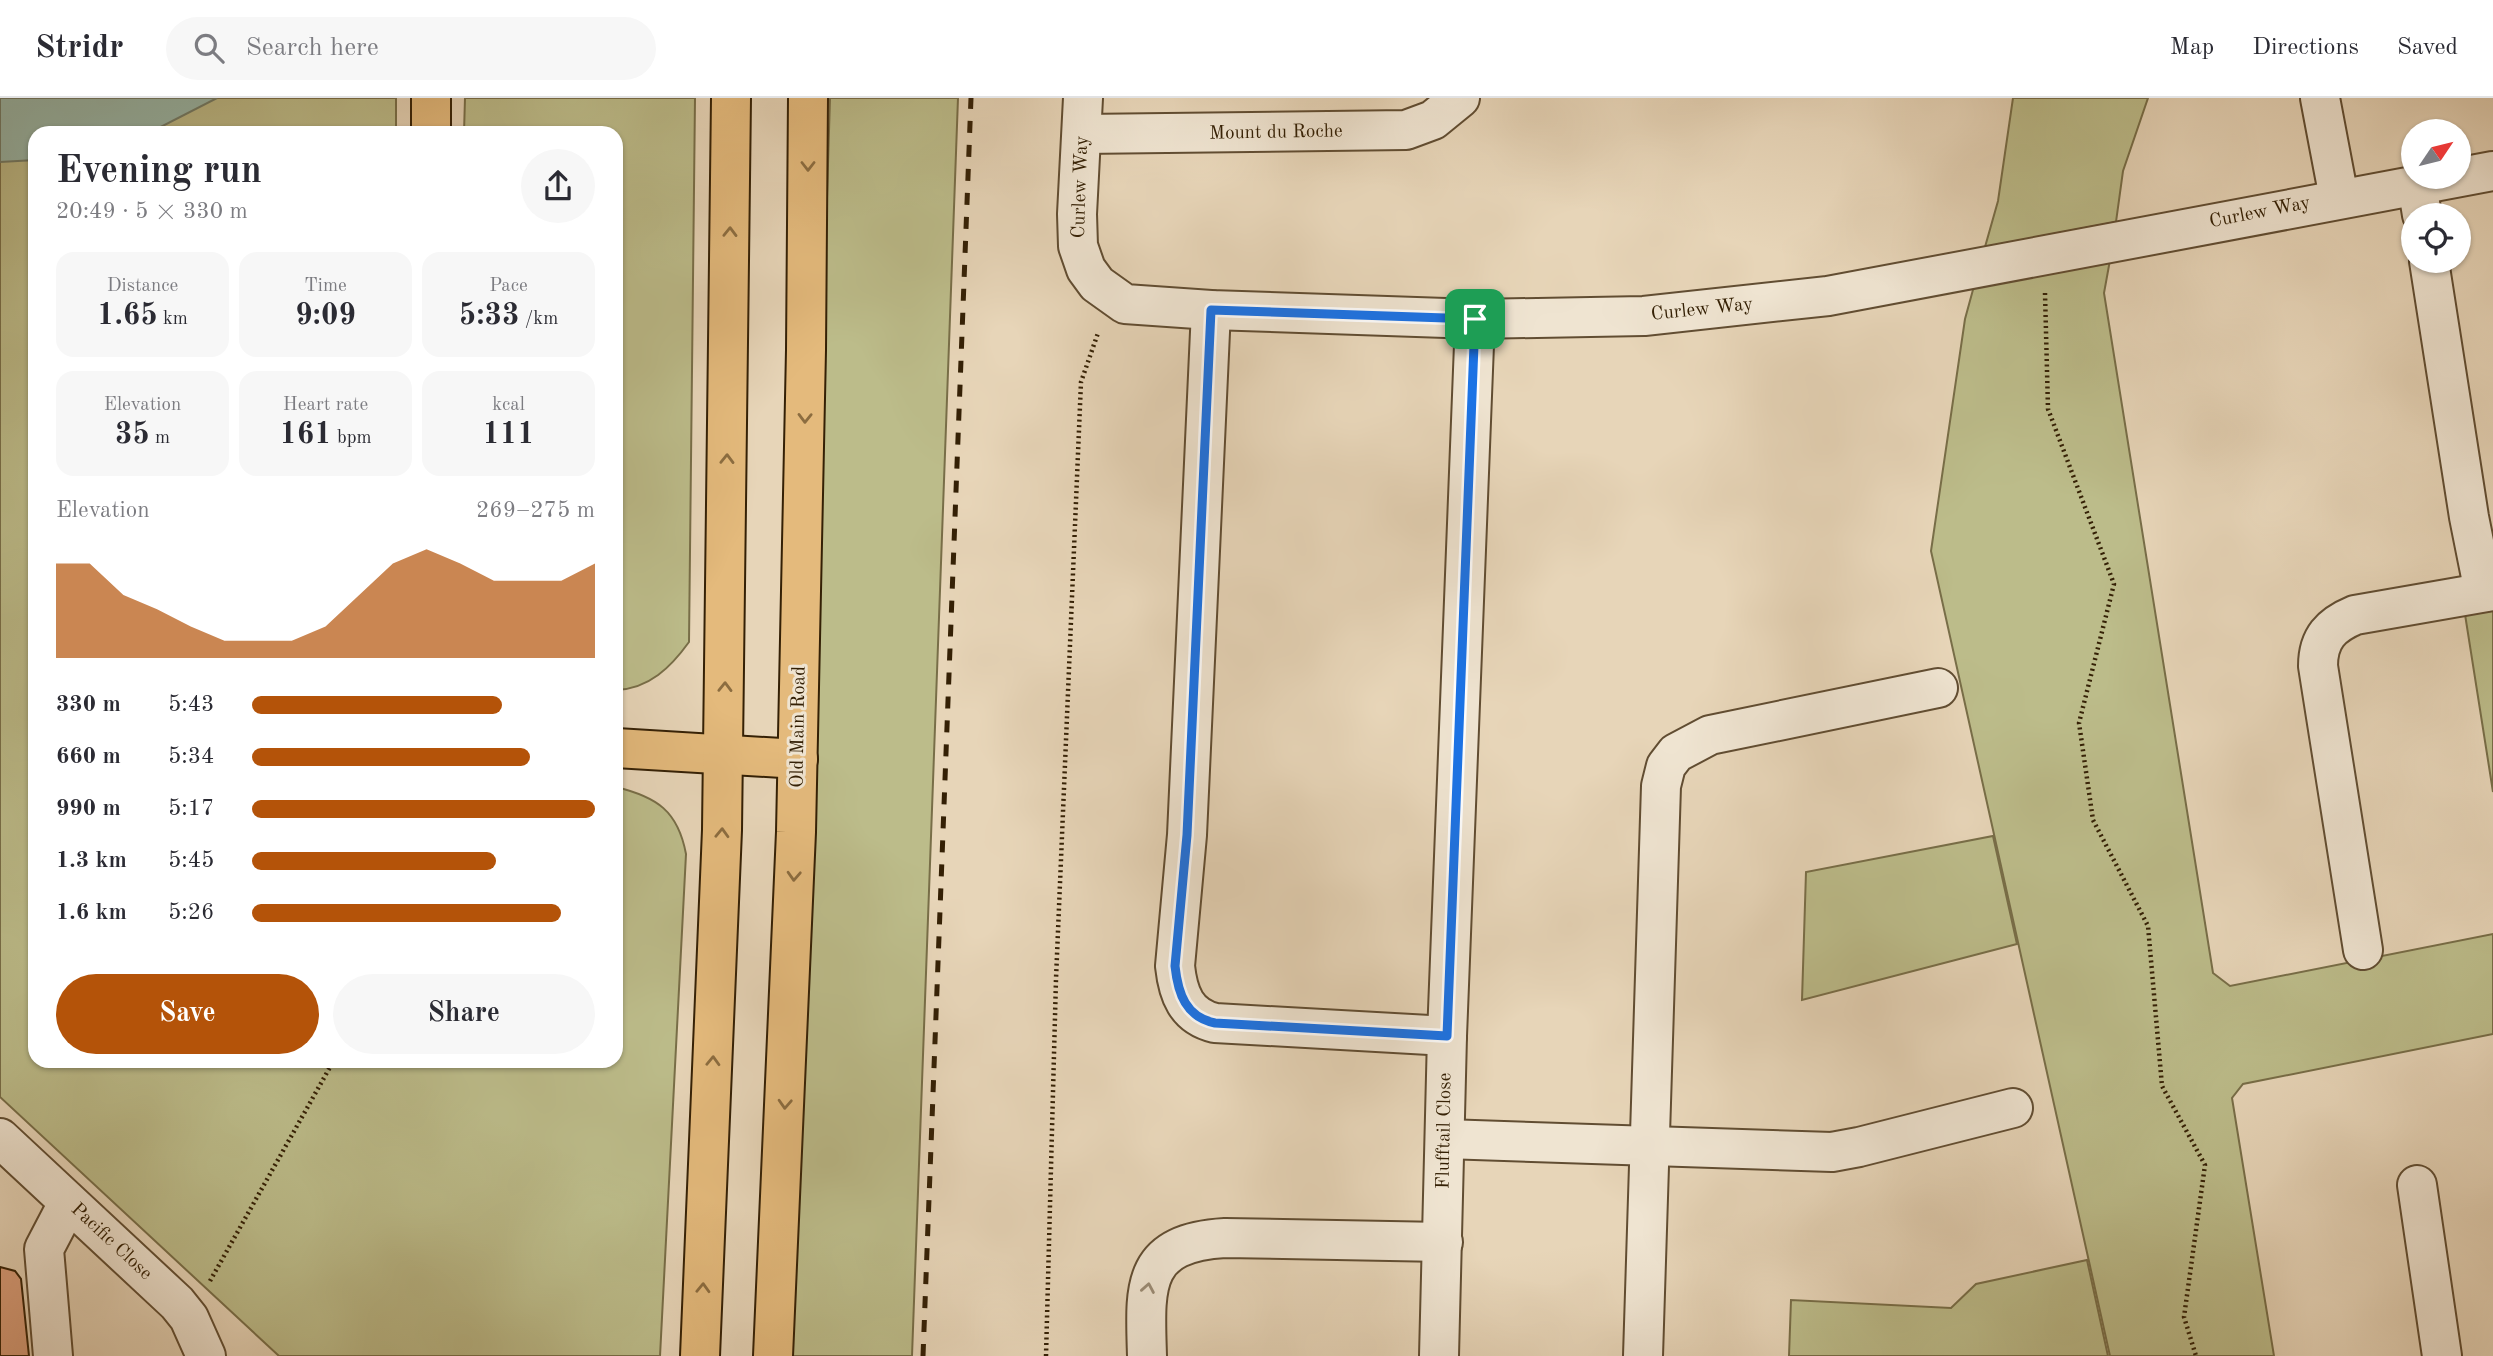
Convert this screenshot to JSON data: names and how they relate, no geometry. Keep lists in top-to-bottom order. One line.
{"streets":{"main road":["Old Main Road"],"street":["Mount du Roche","Curlew Way","Flufftail Close","Pacific Close"]},"crossings":[["Mount du Roche","Curlew Way"],["Curlew Way","Flufftail Close"]],"north":"top right","page":{"header":"Stridr","search":"Search here","nav":["Map","Directions","Saved"],"heading":["Evening run","20:49 · 5 × 330 m"],"stats":[["Distance","1.65 km"],["Time","9:09"],["Pace","5:33 /km"],["Elevation","35 m"],["Heart rate","161 bpm"],["kcal","111"]],"chart":["Elevation","269–275 m"],"list":[{"name":"330 m","note":"5:43"},{"name":"660 m","note":"5:34"},{"name":"990 m","note":"5:17"},{"name":"1.3 km","note":"5:45"},{"name":"1.6 km","note":"5:26"}],"buttons":["Save","Share"]}}
